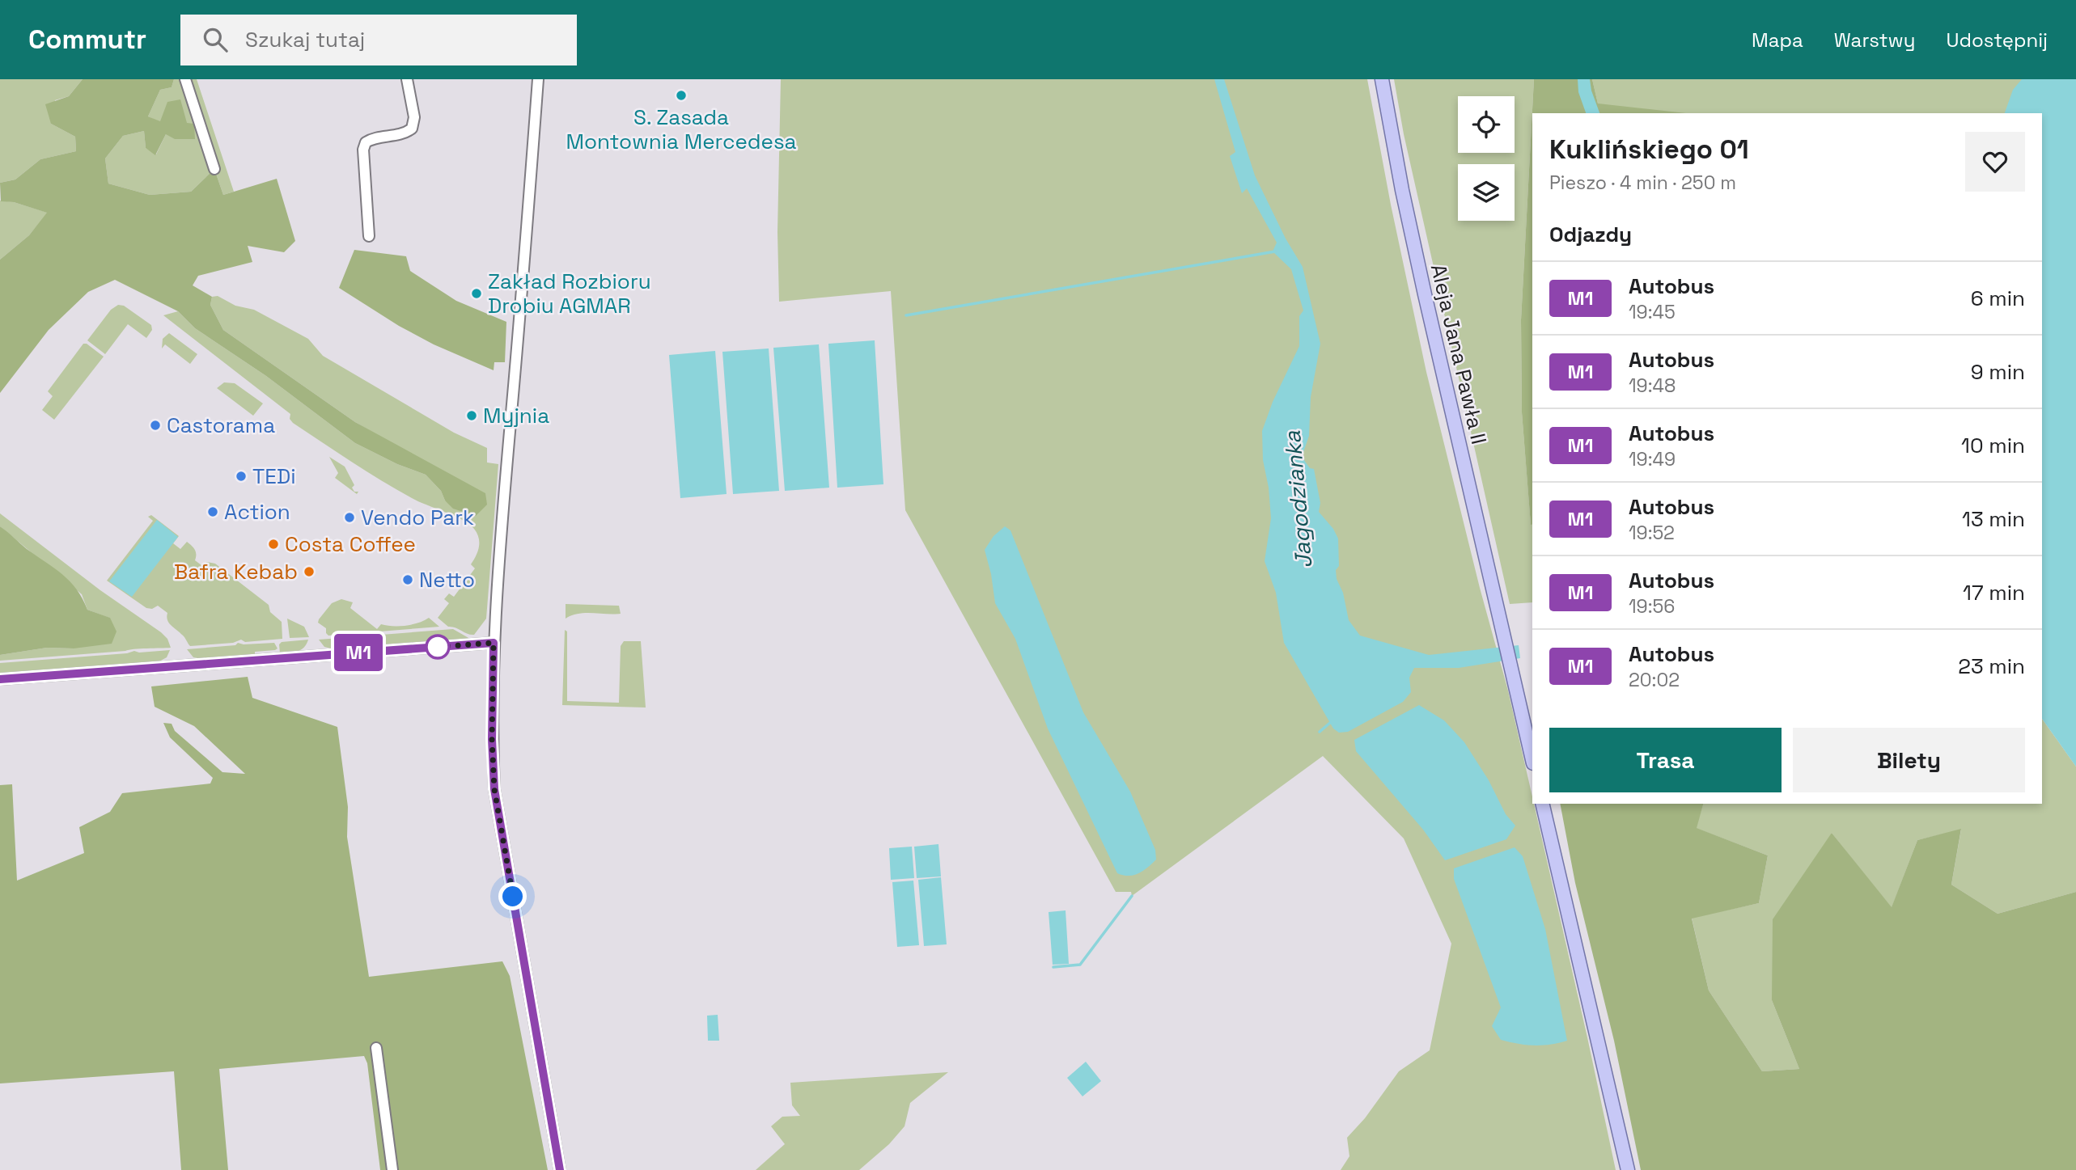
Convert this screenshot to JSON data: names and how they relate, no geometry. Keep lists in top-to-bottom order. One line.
{"streets":{"main road":["Aleja Jana Pawła II"]},"water":["Jagodzianka"],"places":["S. Zasada Montownia Mercedesa","Zakład Rozbioru Drobiu AGMAR","Myjnia","Castorama","TEDi","Action","Vendo Park","Costa Coffee","Bafra Kebab","Netto"],"lines":["bus line M1"],"page":{"header":"Commutr","search":"Szukaj tutaj","nav":["Mapa","Warstwy","Udostępnij"],"on_map":"M1","heading":[["Kuklińskiego 01","Pieszo · 4 min · 250 m"],"Odjazdy"],"list":[{"mark":"M1","name":"Autobus","note":"19:45","value":"6 min"},{"mark":"M1","name":"Autobus","note":"19:48","value":"9 min"},{"mark":"M1","name":"Autobus","note":"19:49","value":"10 min"},{"mark":"M1","name":"Autobus","note":"19:52","value":"13 min"},{"mark":"M1","name":"Autobus","note":"19:56","value":"17 min"},{"mark":"M1","name":"Autobus","note":"20:02","value":"23 min"}],"buttons":["Trasa","Bilety"]}}
